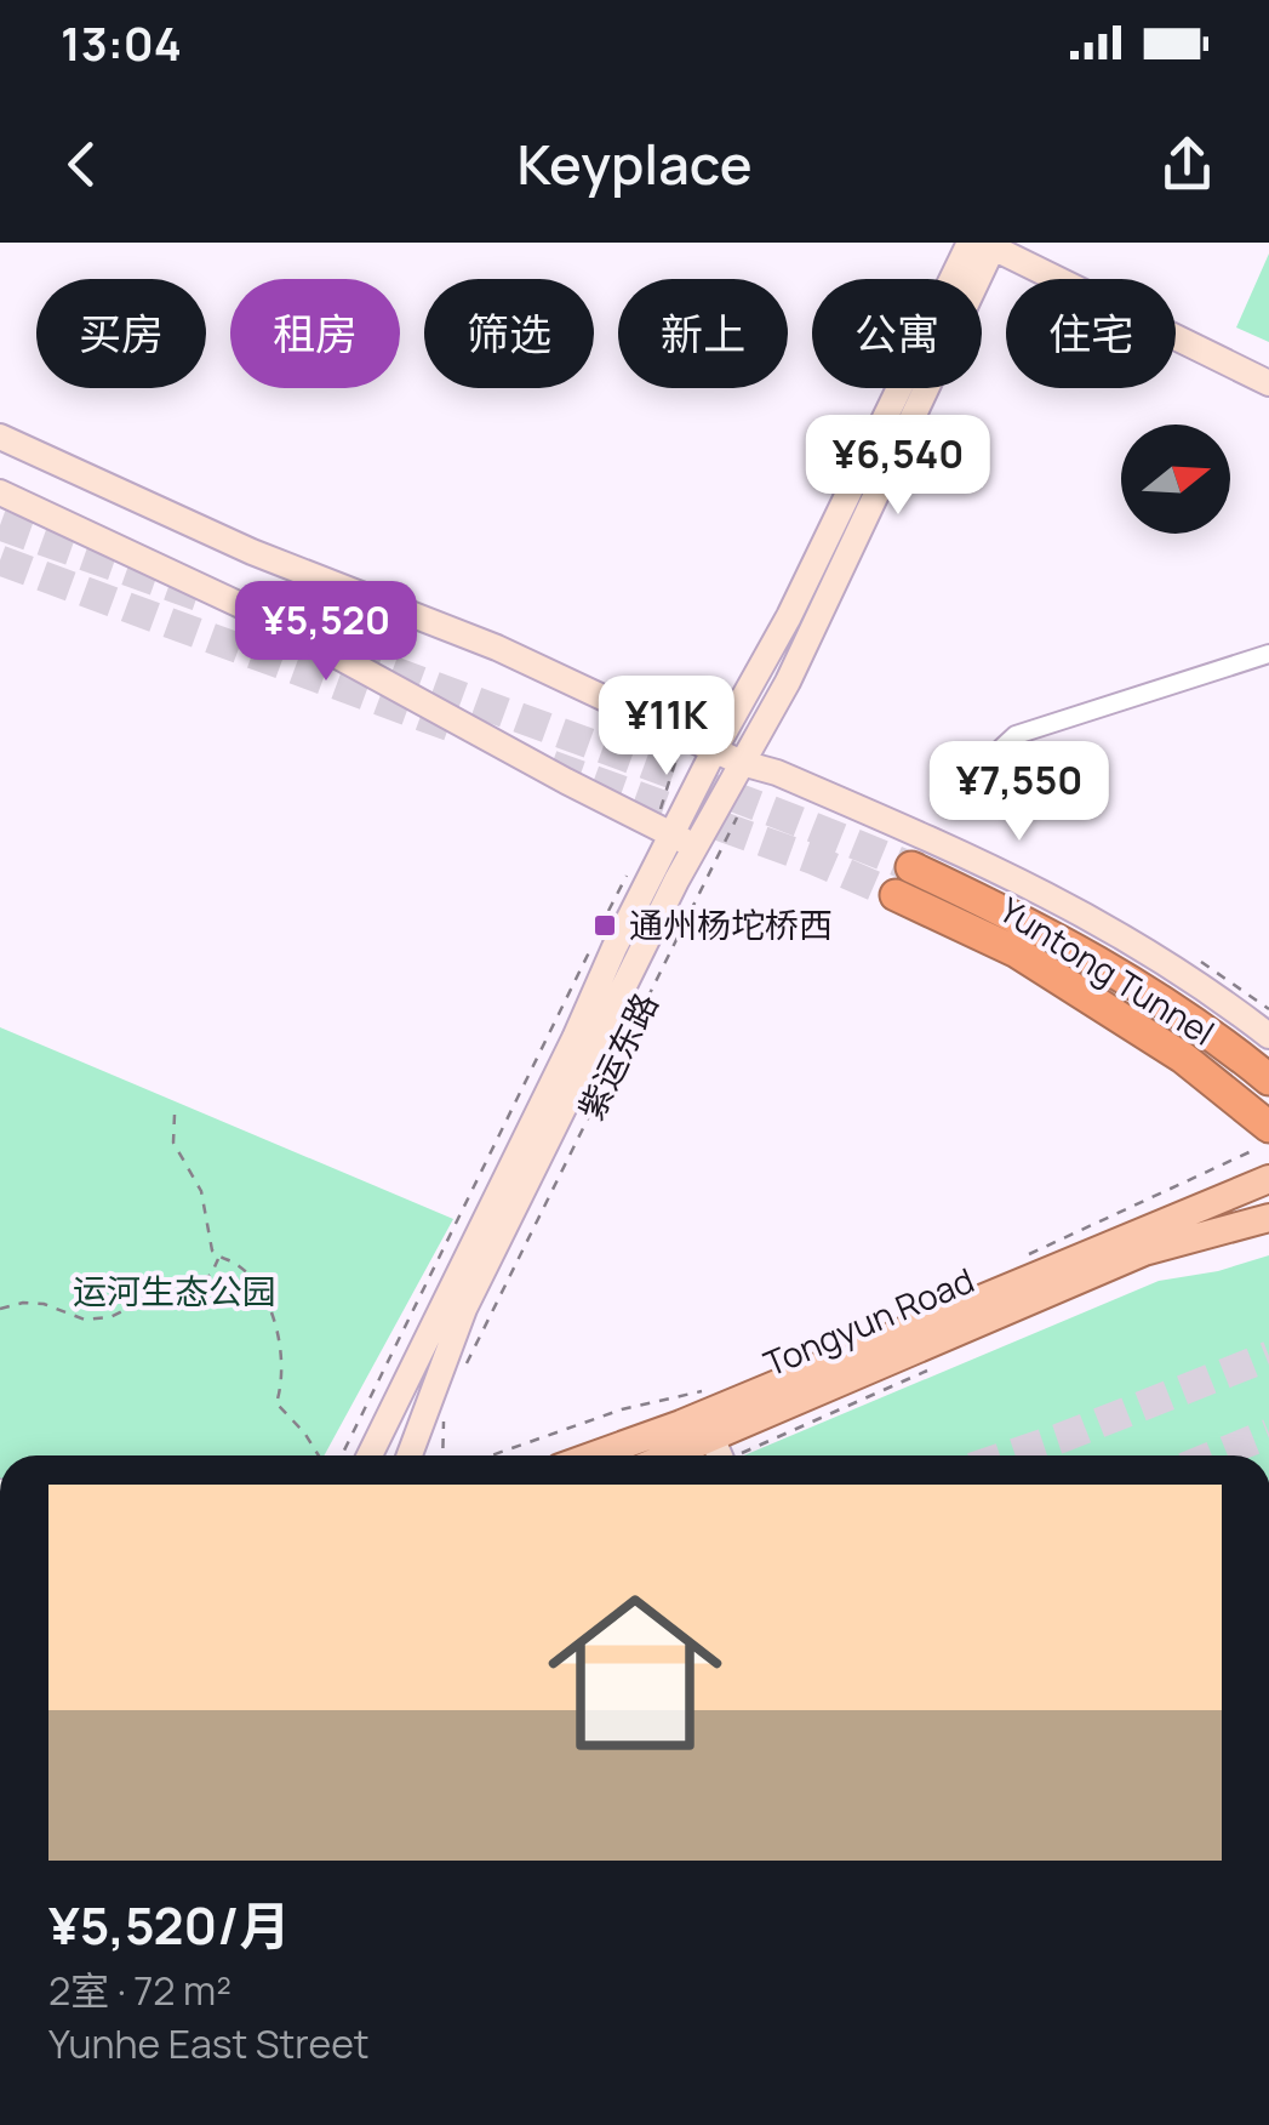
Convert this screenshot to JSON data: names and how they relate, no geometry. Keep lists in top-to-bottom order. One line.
{"streets":{"highway":["Yuntong Tunnel"],"main road":["紫运东路","Tongyun Road"]},"parks":["运河生态公园"],"places":{"transit":["通州杨坨桥西"]},"north":"right","page":{"status":"13:04","header":"Keyplace","chip":["买房","租房","筛选","新上","公寓","住宅"],"price":["¥6,540","¥5,520","¥11K","¥7,550"],"list":[{"name":"¥5,520/月","note":"2室 · 72 m² · Yunhe East Street"}]}}
